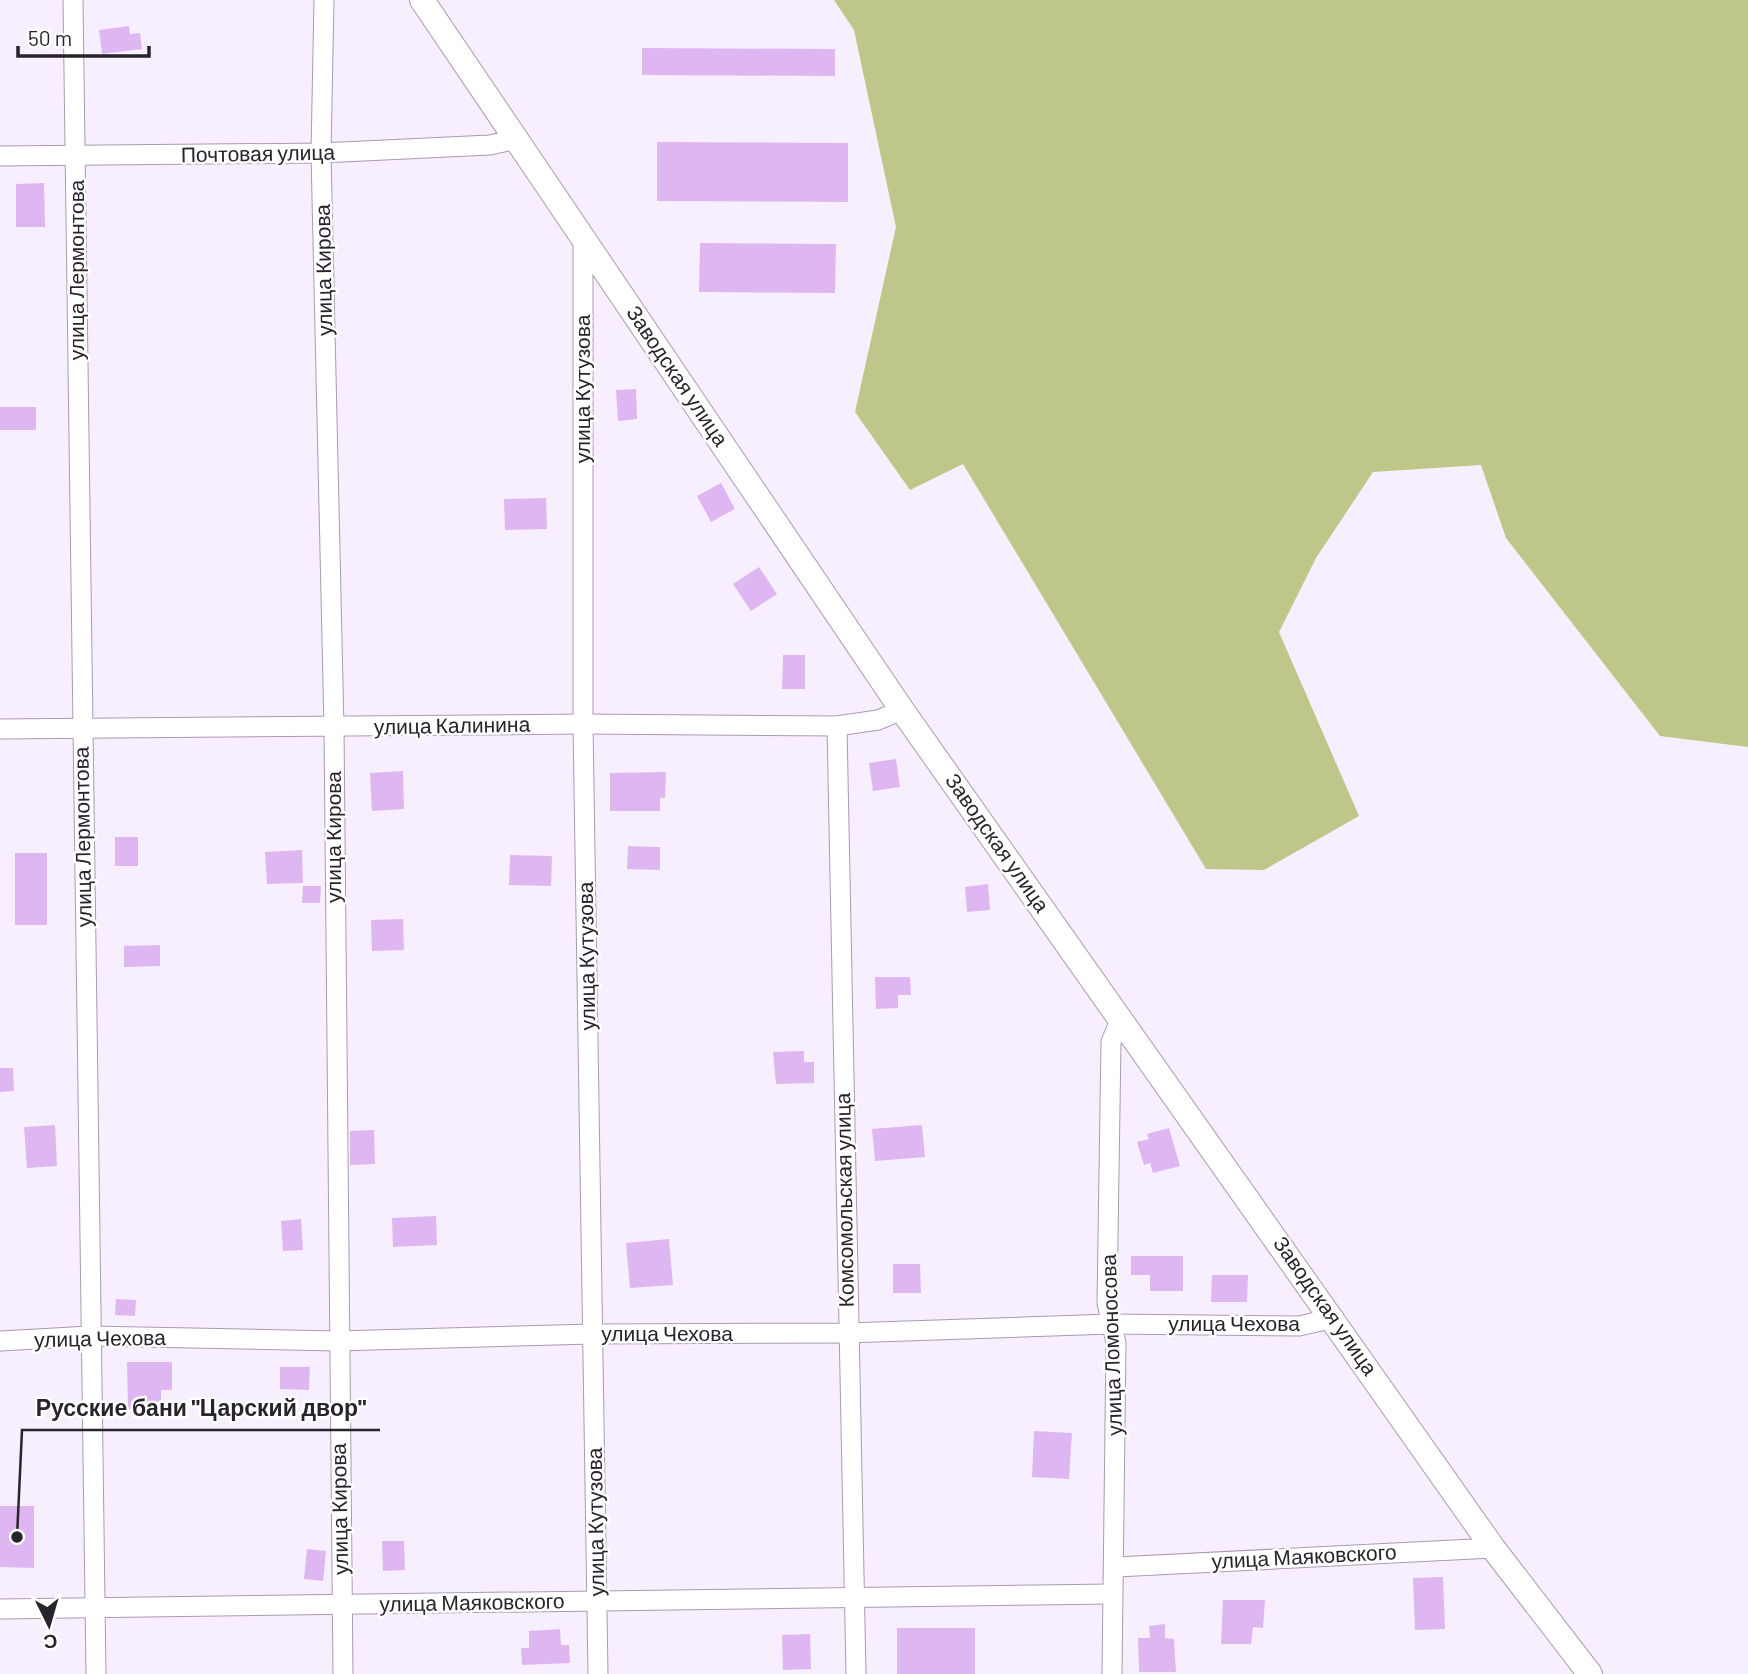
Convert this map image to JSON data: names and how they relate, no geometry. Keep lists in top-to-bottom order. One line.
{"streets":{"street":["Почтовая улица","улица Лермонтова","улица Кирова","Заводская улица","улица Кутузова","улица Калинина","Комсомольская улица","улица Чехова","улица Ломоносова","улица Маяковского"]},"crossings":[["Почтовая улица","улица Лермонтова"],["Почтовая улица","улица Кирова"],["Почтовая улица","Заводская улица"],["улица Лермонтова","улица Калинина"],["улица Лермонтова","улица Чехова"],["улица Лермонтова","улица Маяковского"],["улица Кирова","улица Калинина"],["улица Кирова","улица Чехова"],["улица Кирова","улица Маяковского"],["Заводская улица","улица Кутузова"],["Заводская улица","улица Калинина"],["Заводская улица","улица Чехова"],["Заводская улица","улица Ломоносова"],["Заводская улица","улица Маяковского"],["улица Кутузова","улица Калинина"],["улица Кутузова","улица Чехова"],["улица Кутузова","улица Маяковского"],["улица Калинина","Комсомольская улица"],["Комсомольская улица","улица Чехова"],["Комсомольская улица","улица Маяковского"],["улица Чехова","улица Ломоносова"],["улица Ломоносова","улица Маяковского"]],"places":["Русские бани \"Царский двор\""],"scale_bar":"50 m","north":"bottom"}
